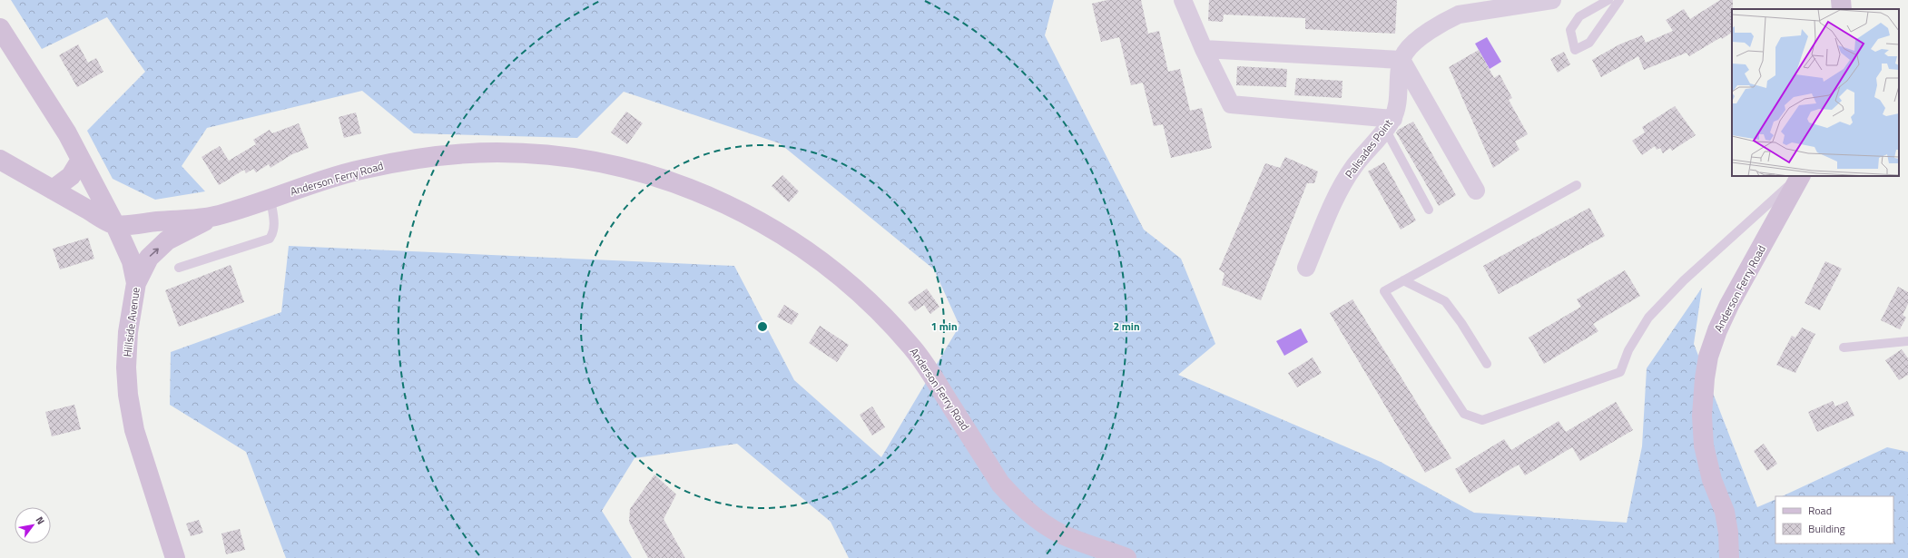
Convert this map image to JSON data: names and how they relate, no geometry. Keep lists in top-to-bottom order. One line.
{"streets":{"street":["Palisades Point","Anderson Ferry Road","Hillside Avenue"]},"crossings":[["Anderson Ferry Road","Hillside Avenue"]],"legend":["Road","Building"],"north":"top right","rings":["1 min","2 min"]}
